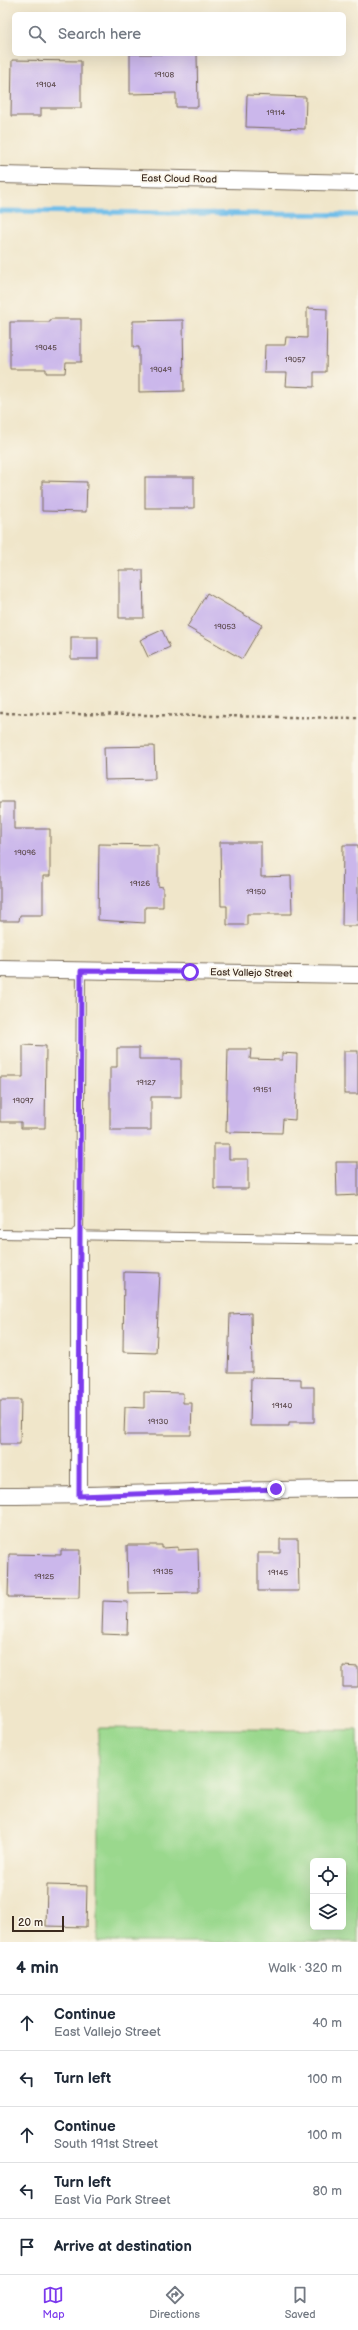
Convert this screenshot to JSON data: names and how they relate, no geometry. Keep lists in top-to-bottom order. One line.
{"streets":{"street":["East Cloud Road","East Vallejo Street"]},"house_numbers":["19108","19104","19114","19045","19057","19049","19053","19096","19126","19150","19127","19151","19097","19140","19130","19135","19145","19125"],"scale_bar":"20 m","page":{"search":"Search here","scale":"20 m","heading":["4 min","Walk · 320 m"],"list":[["Continue","East Vallejo Street","40 m"],["Turn left","100 m"],["Continue","South 191st Street","100 m"],["Turn left","East Via Park Street","80 m"],"Arrive at destination"],"nav":["Map","Directions","Saved"]}}
